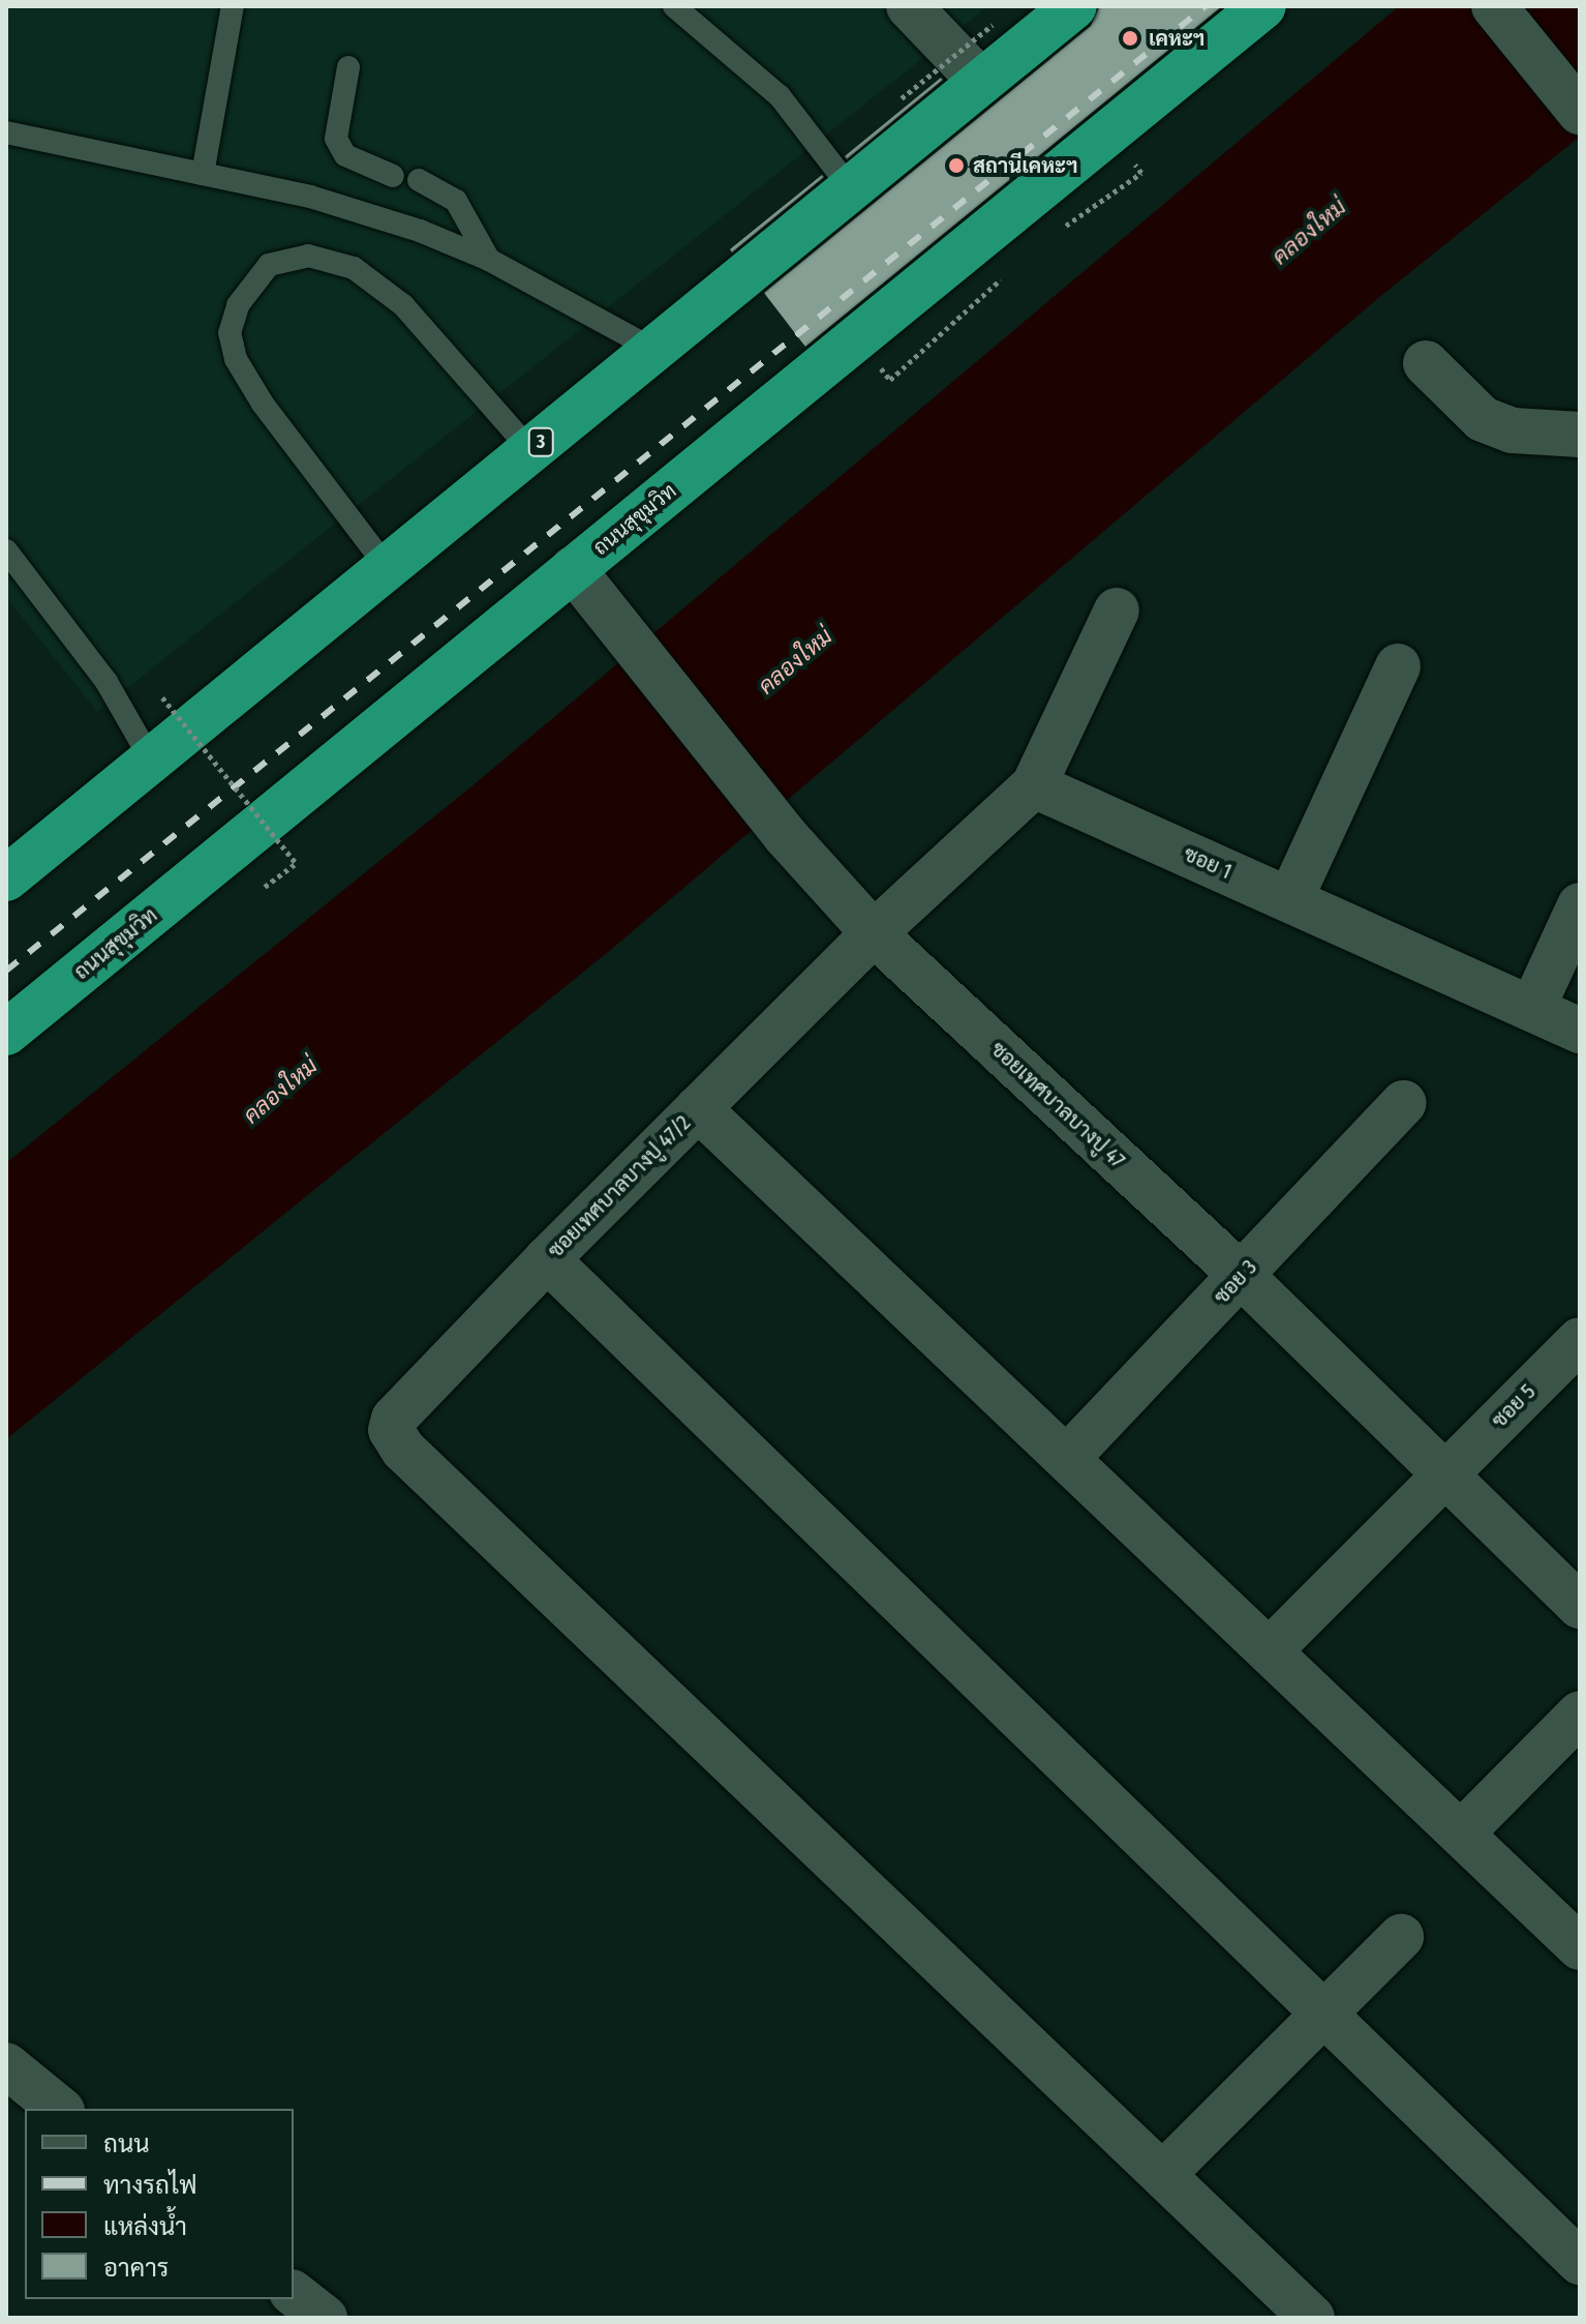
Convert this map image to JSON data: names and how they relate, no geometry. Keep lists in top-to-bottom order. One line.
{"streets":{"highway":["3","ถนนสุขุมวิท"],"street":["ซอย 1","ซอยเทศบาลบางปู 47","ซอยเทศบาลบางปู 47/2","ซอย 3","ซอย 5"]},"crossings":[["ถนนสุขุมวิท","ซอยเทศบาลบางปู 47"],["ซอยเทศบาลบางปู 47","ซอยเทศบาลบางปู 47/2"],["ซอยเทศบาลบางปู 47","ซอย 3"],["ซอยเทศบาลบางปู 47","ซอย 5"]],"water":["คลองใหม่"],"places":["เคหะฯ","สถานีเคหะฯ"],"legend":["ถนน","ทางรถไฟ","แหล่งน้ำ","อาคาร"]}
